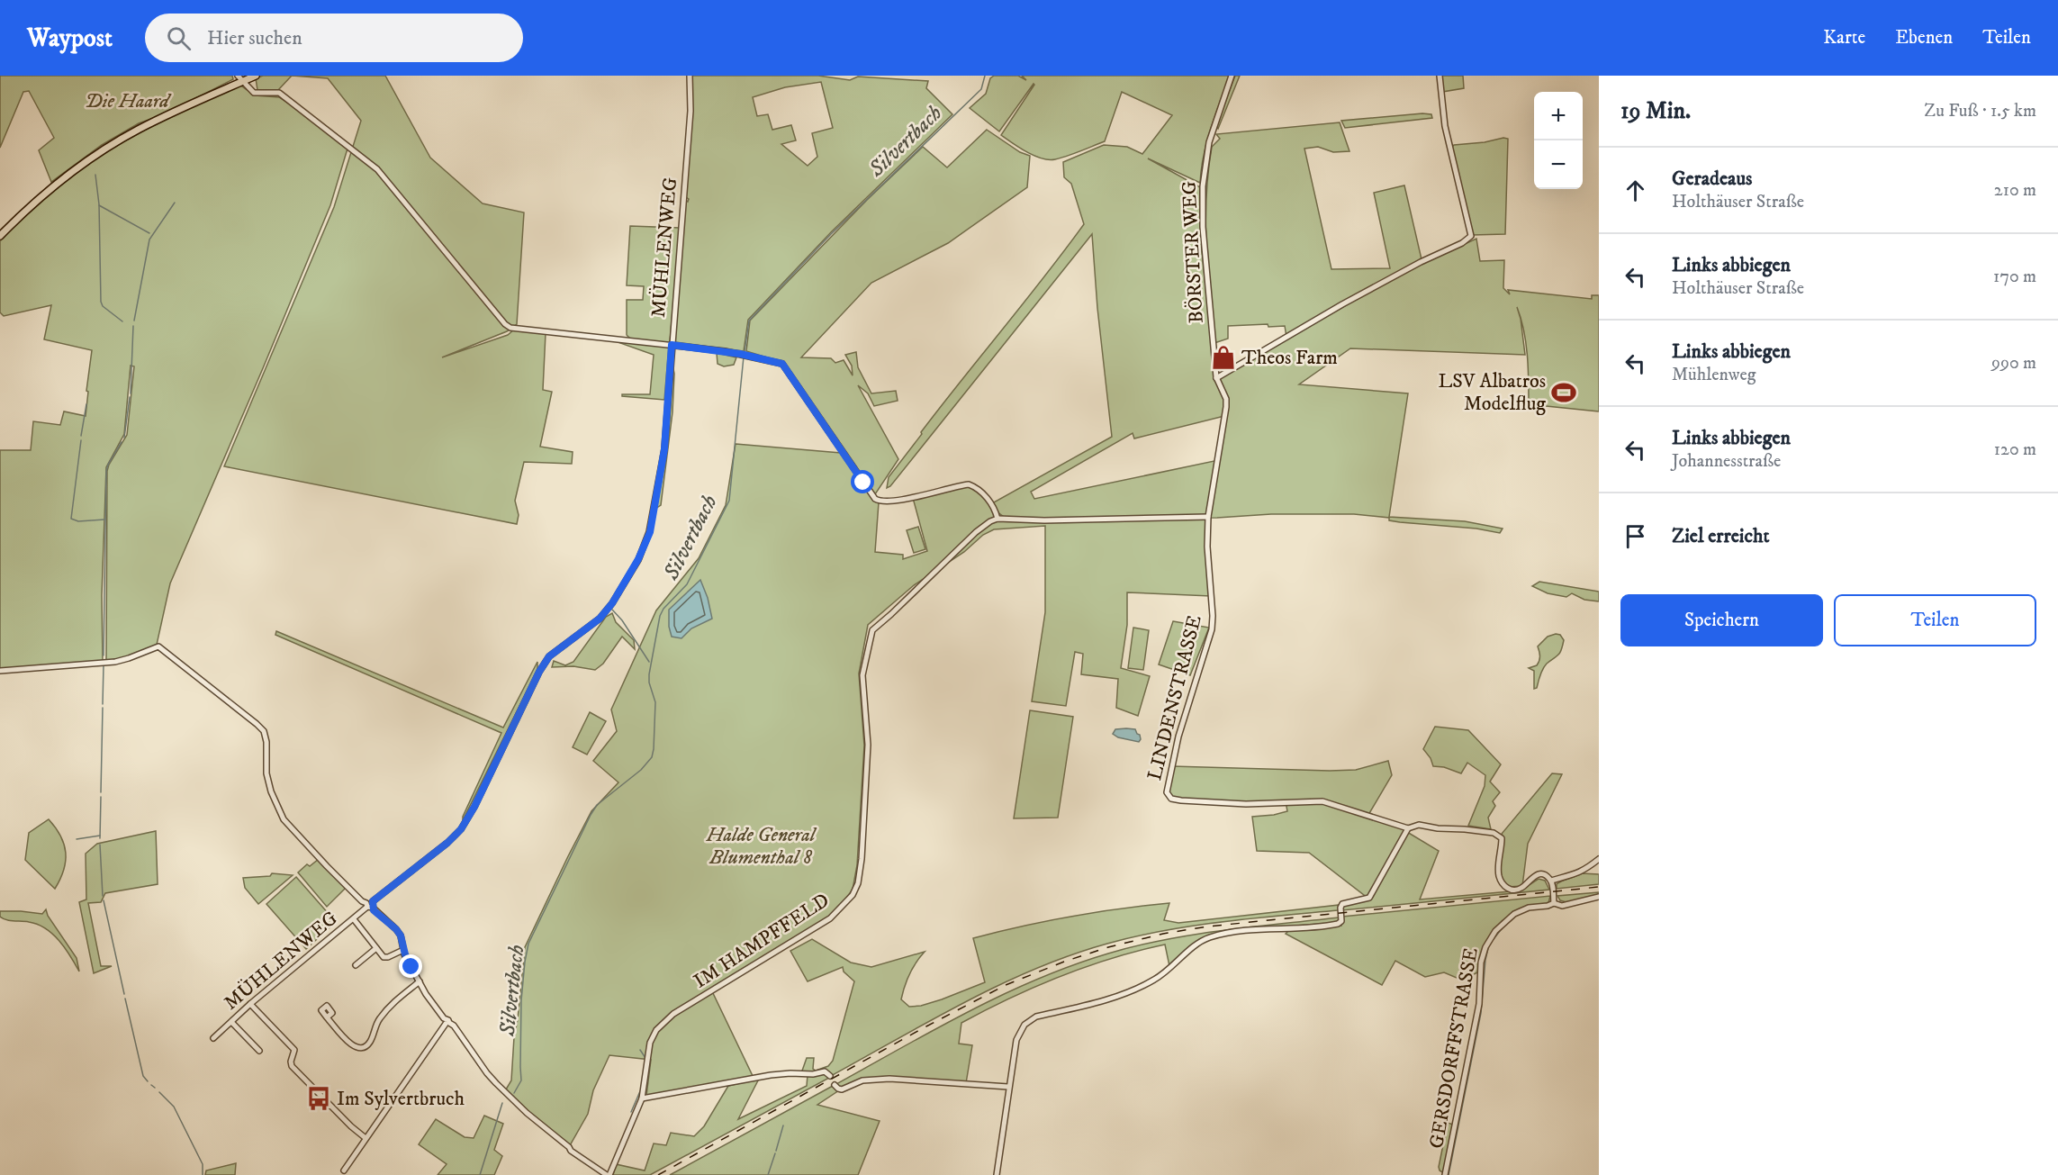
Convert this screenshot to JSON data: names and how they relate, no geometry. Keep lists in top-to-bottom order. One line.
{"streets":{"street":["MÜHLENWEG","BÖRSTER WEG","LINDENSTRASSE","IM HAMPFFELD","GERSDORFFSTRASSE"]},"crossings":[["BÖRSTER WEG","LINDENSTRASSE"]],"water":["Silvertbach"],"parks":["Die Haard","Halde General Blumenthal 8"],"places":{"shop":["Theos Farm"],"sports":["LSV Albatros Modelflug"],"bus stop":["Im Sylvertbruch"]},"page":{"header":"Waypost","search":"Hier suchen","nav":["Karte","Ebenen","Teilen"],"heading":["19 Min.","Zu Fuß · 1.5 km"],"map_buttons":["+","−"],"list":[["Geradeaus","Holthäuser Straße","210 m"],["Links abbiegen","Holthäuser Straße","170 m"],["Links abbiegen","Mühlenweg","990 m"],["Links abbiegen","Johannesstraße","120 m"],"Ziel erreicht"],"buttons":["Speichern","Teilen"]}}
